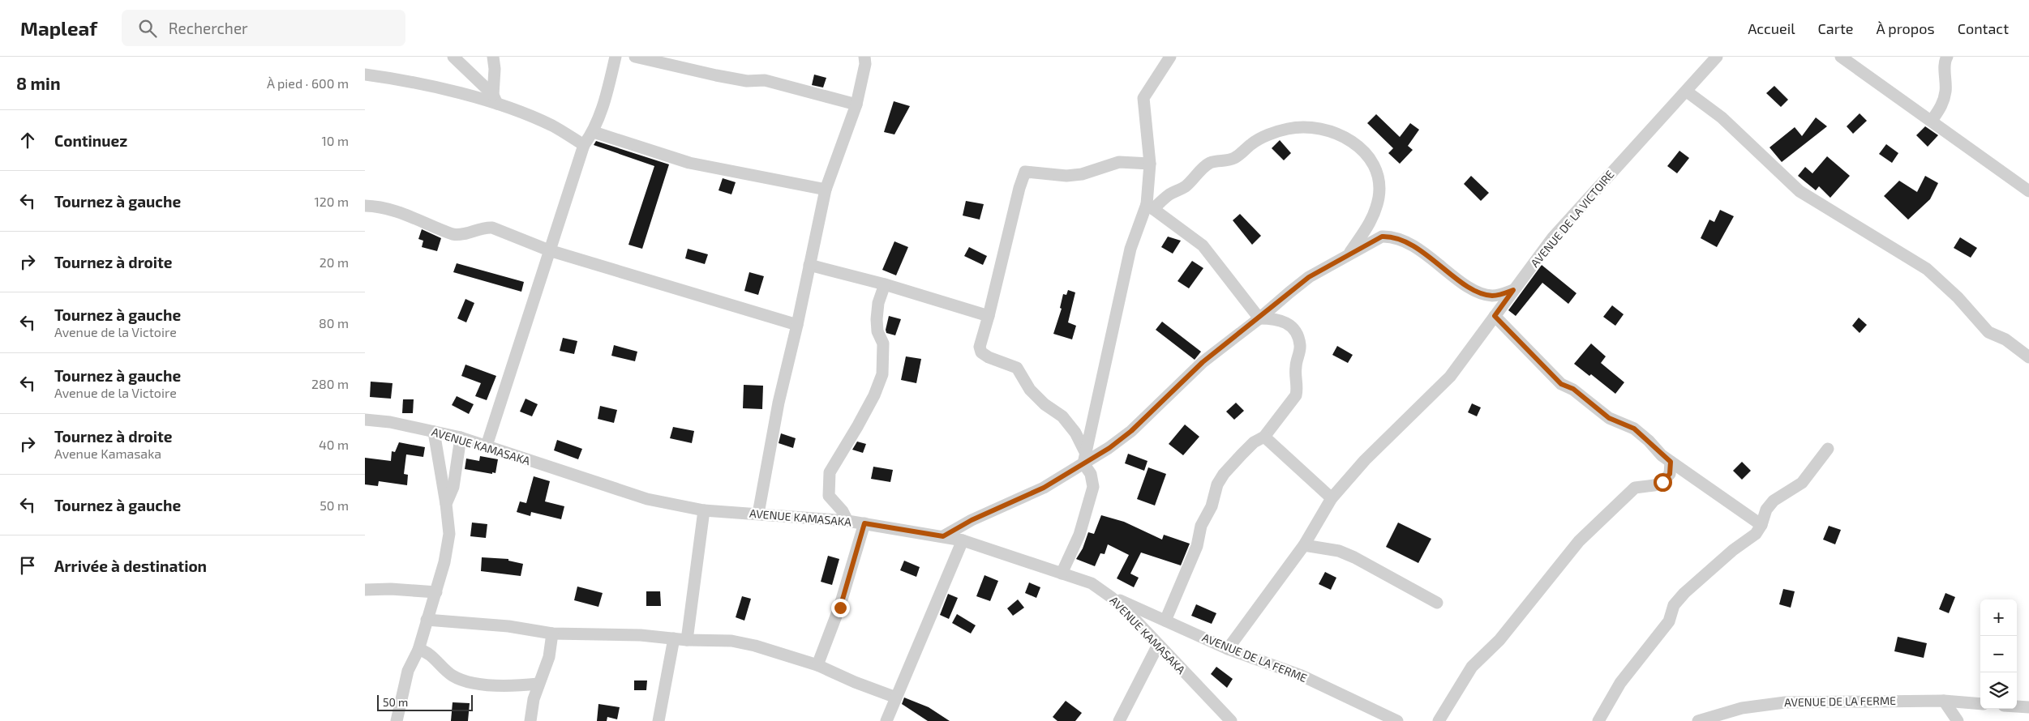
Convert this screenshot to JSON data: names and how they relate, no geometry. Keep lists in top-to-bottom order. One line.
{"streets":{"street":["AVENUE DE LA VICTOIRE","AVENUE KAMASAKA","AVENUE DE LA FERME"]},"crossings":[["AVENUE DE LA VICTOIRE","AVENUE DE LA FERME"],["AVENUE KAMASAKA","AVENUE DE LA FERME"]],"scale_bar":"50 m","page":{"header":"Mapleaf","search":"Rechercher","nav":["Accueil","Carte","À propos","Contact"],"heading":["8 min","À pied · 600 m"],"list":[["Continuez","10 m"],["Tournez à gauche","120 m"],["Tournez à droite","20 m"],["Tournez à gauche","Avenue de la Victoire","80 m"],["Tournez à gauche","Avenue de la Victoire","280 m"],["Tournez à droite","Avenue Kamasaka","40 m"],["Tournez à gauche","50 m"],"Arrivée à destination"],"map_buttons":["+","−"],"scale":"50 m"}}
